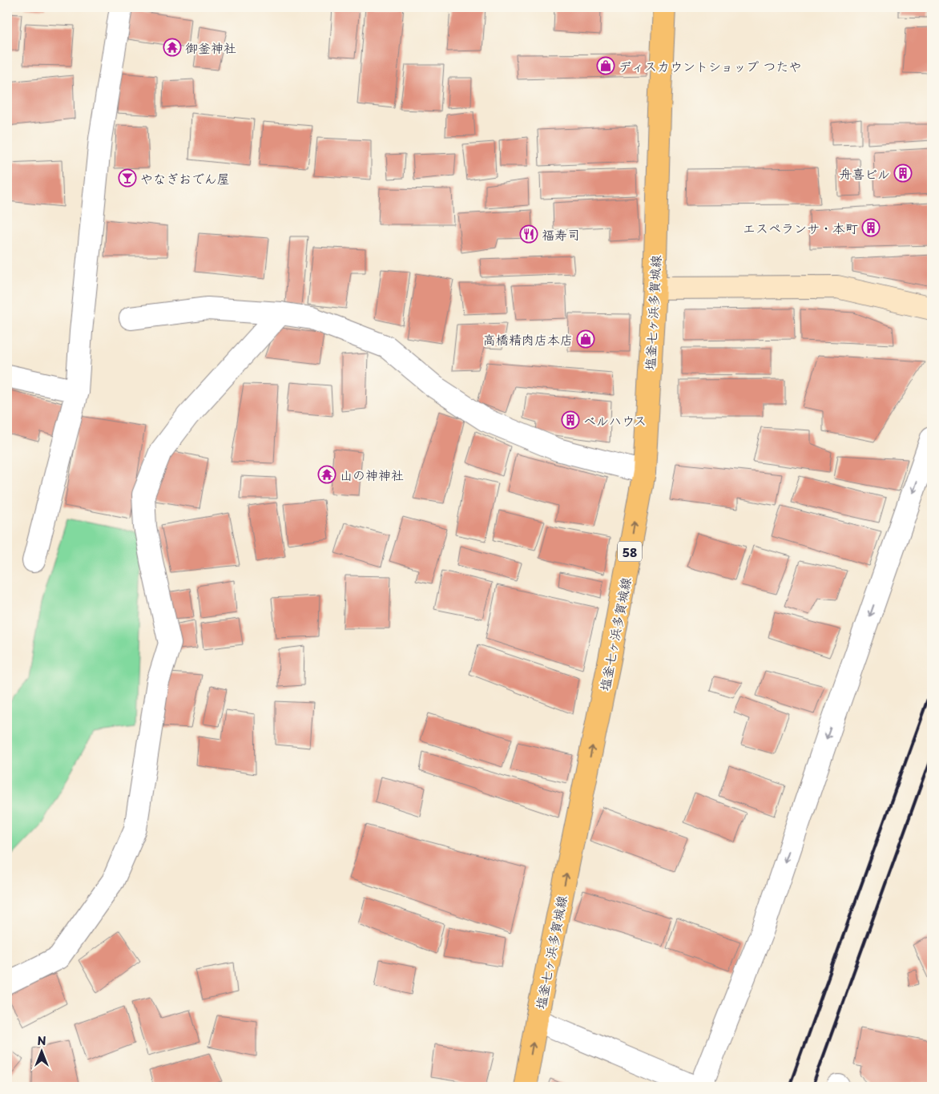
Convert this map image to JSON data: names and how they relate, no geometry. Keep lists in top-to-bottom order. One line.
{"streets":{"main road":["塩釜七ヶ浜多賀城線","58"]},"one_way":["塩釜七ヶ浜多賀城線"],"places":{"temple":["御釜神社","山の神神社"],"shop":["ディスカウントショップ つたや","高橋精肉店本店"],"building":["舟喜ビル","エスペランサ・本町","ベルハウス"],"bar":["やなぎおでん屋"],"restaurant":["福寿司"]},"north":"top"}
